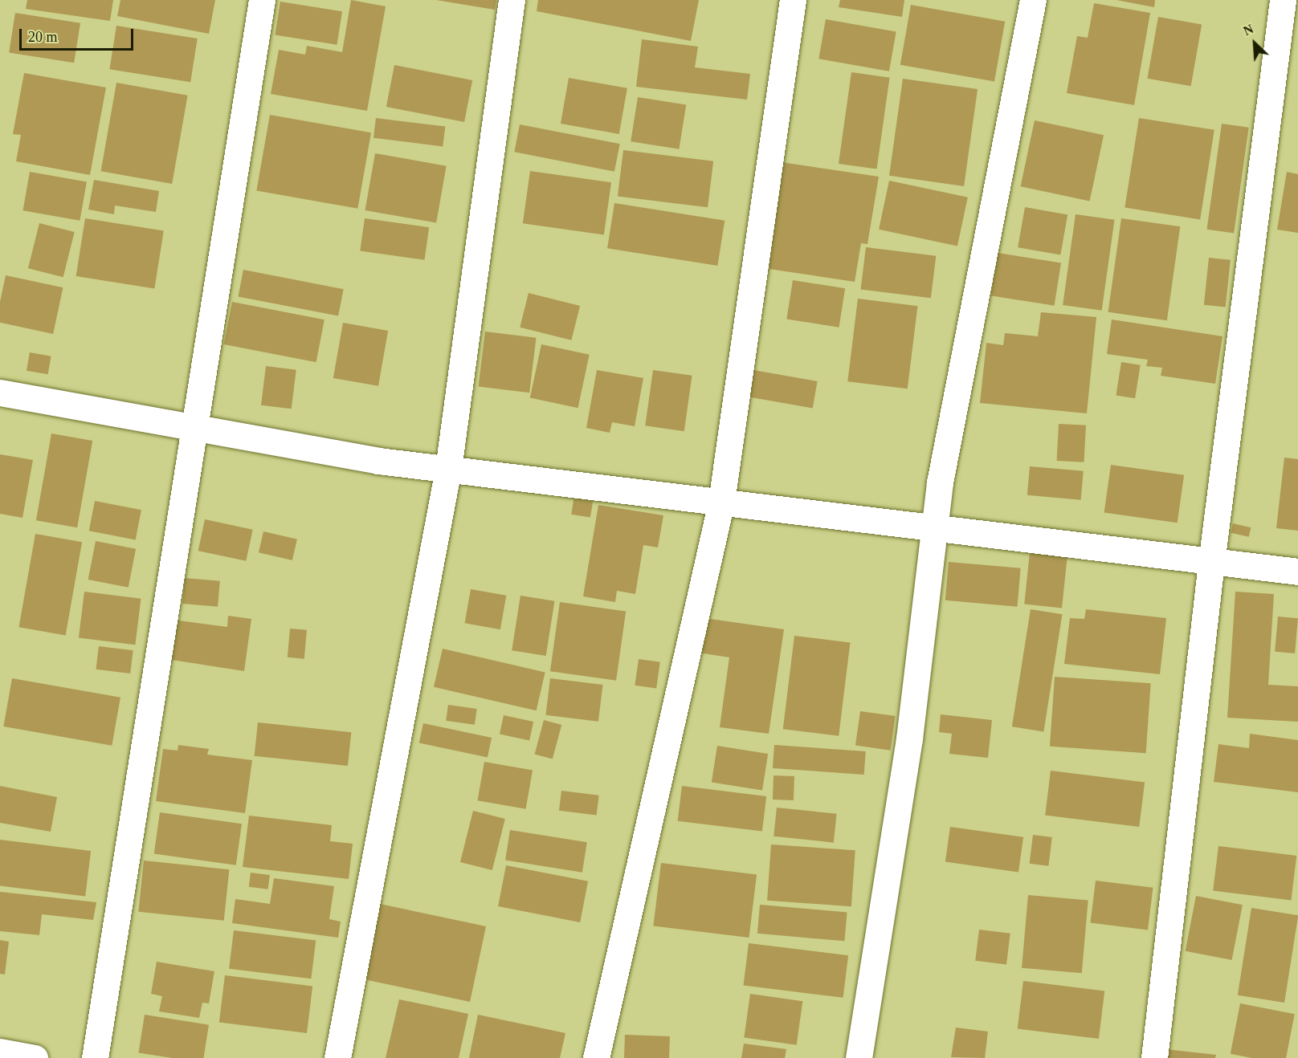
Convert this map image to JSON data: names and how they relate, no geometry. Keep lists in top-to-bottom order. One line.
{"scale_bar":"20 m","north":"top left"}
